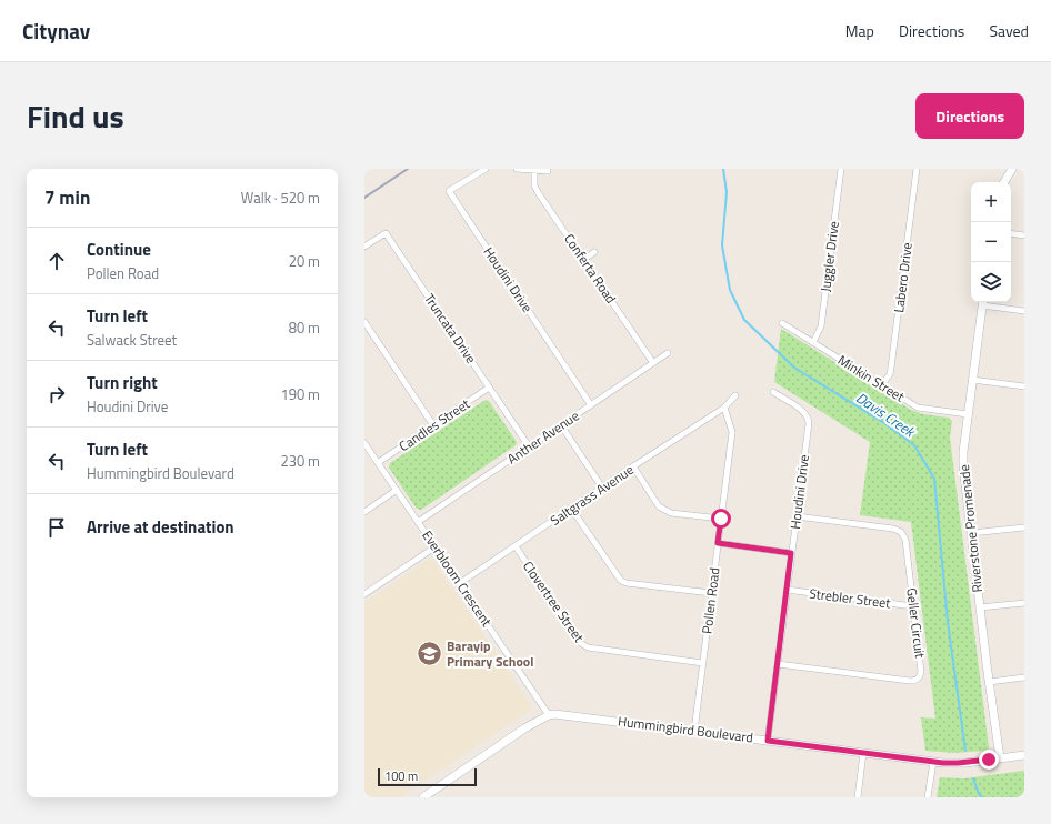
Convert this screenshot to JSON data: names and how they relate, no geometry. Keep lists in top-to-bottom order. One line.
{"streets":{"street":["Juggler Drive","Conferta Road","Labero Drive","Houdini Drive","Truncata Drive","Minkin Street","Candles Street","Anther Avenue","Saltgrass Avenue","Riverstone Promenade","Everbloom Crescent","Strebler Street","Pollen Road","Clovertree Street","Geller Circuit","Hummingbird Boulevard"]},"crossings":[["Juggler Drive","Minkin Street"],["Conferta Road","Anther Avenue"],["Labero Drive","Minkin Street"],["Houdini Drive","Anther Avenue"],["Houdini Drive","Strebler Street"],["Houdini Drive","Geller Circuit"],["Houdini Drive","Hummingbird Boulevard"],["Truncata Drive","Candles Street"],["Truncata Drive","Anther Avenue"],["Minkin Street","Riverstone Promenade"],["Candles Street","Everbloom Crescent"],["Anther Avenue","Everbloom Crescent"],["Saltgrass Avenue","Everbloom Crescent"],["Saltgrass Avenue","Pollen Road"],["Saltgrass Avenue","Clovertree Street"],["Riverstone Promenade","Hummingbird Boulevard"],["Everbloom Crescent","Hummingbird Boulevard"],["Strebler Street","Geller Circuit"],["Pollen Road","Clovertree Street"],["Pollen Road","Hummingbird Boulevard"]],"water":["Davis Creek"],"places":{"school or university":["Barayip Primary School"]},"scale_bar":"100 m","page":{"header":"Citynav","nav":["Map","Directions","Saved"],"title":"Find us","buttons":"Directions","heading":["7 min","Walk · 520 m"],"map_buttons":["+","−"],"list":[["Continue","Pollen Road","20 m"],["Turn left","Salwack Street","80 m"],["Turn right","Houdini Drive","190 m"],["Turn left","Hummingbird Boulevard","230 m"],"Arrive at destination"],"scale":"100 m"}}
